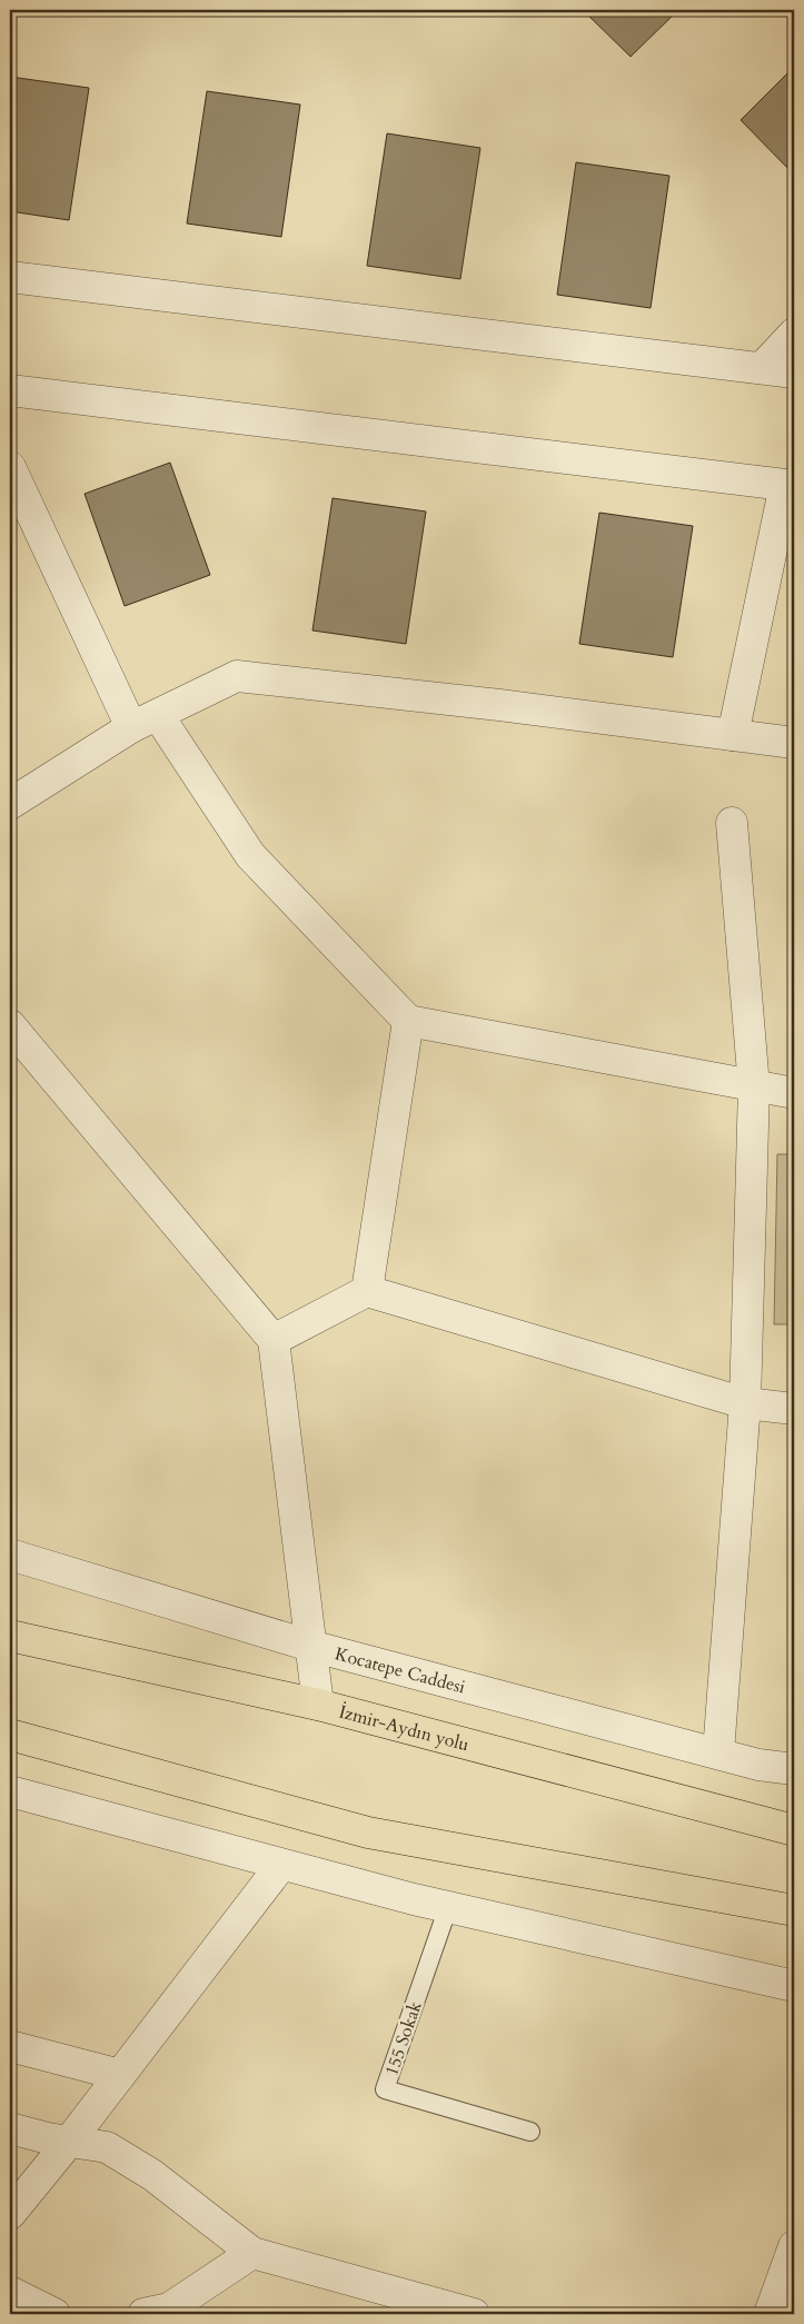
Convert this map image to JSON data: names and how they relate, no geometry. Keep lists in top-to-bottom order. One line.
{"streets":{"highway":["İzmir-Aydın yolu"],"street":["Kocatepe Caddesi"],"lane":["155 Sokak"]}}
